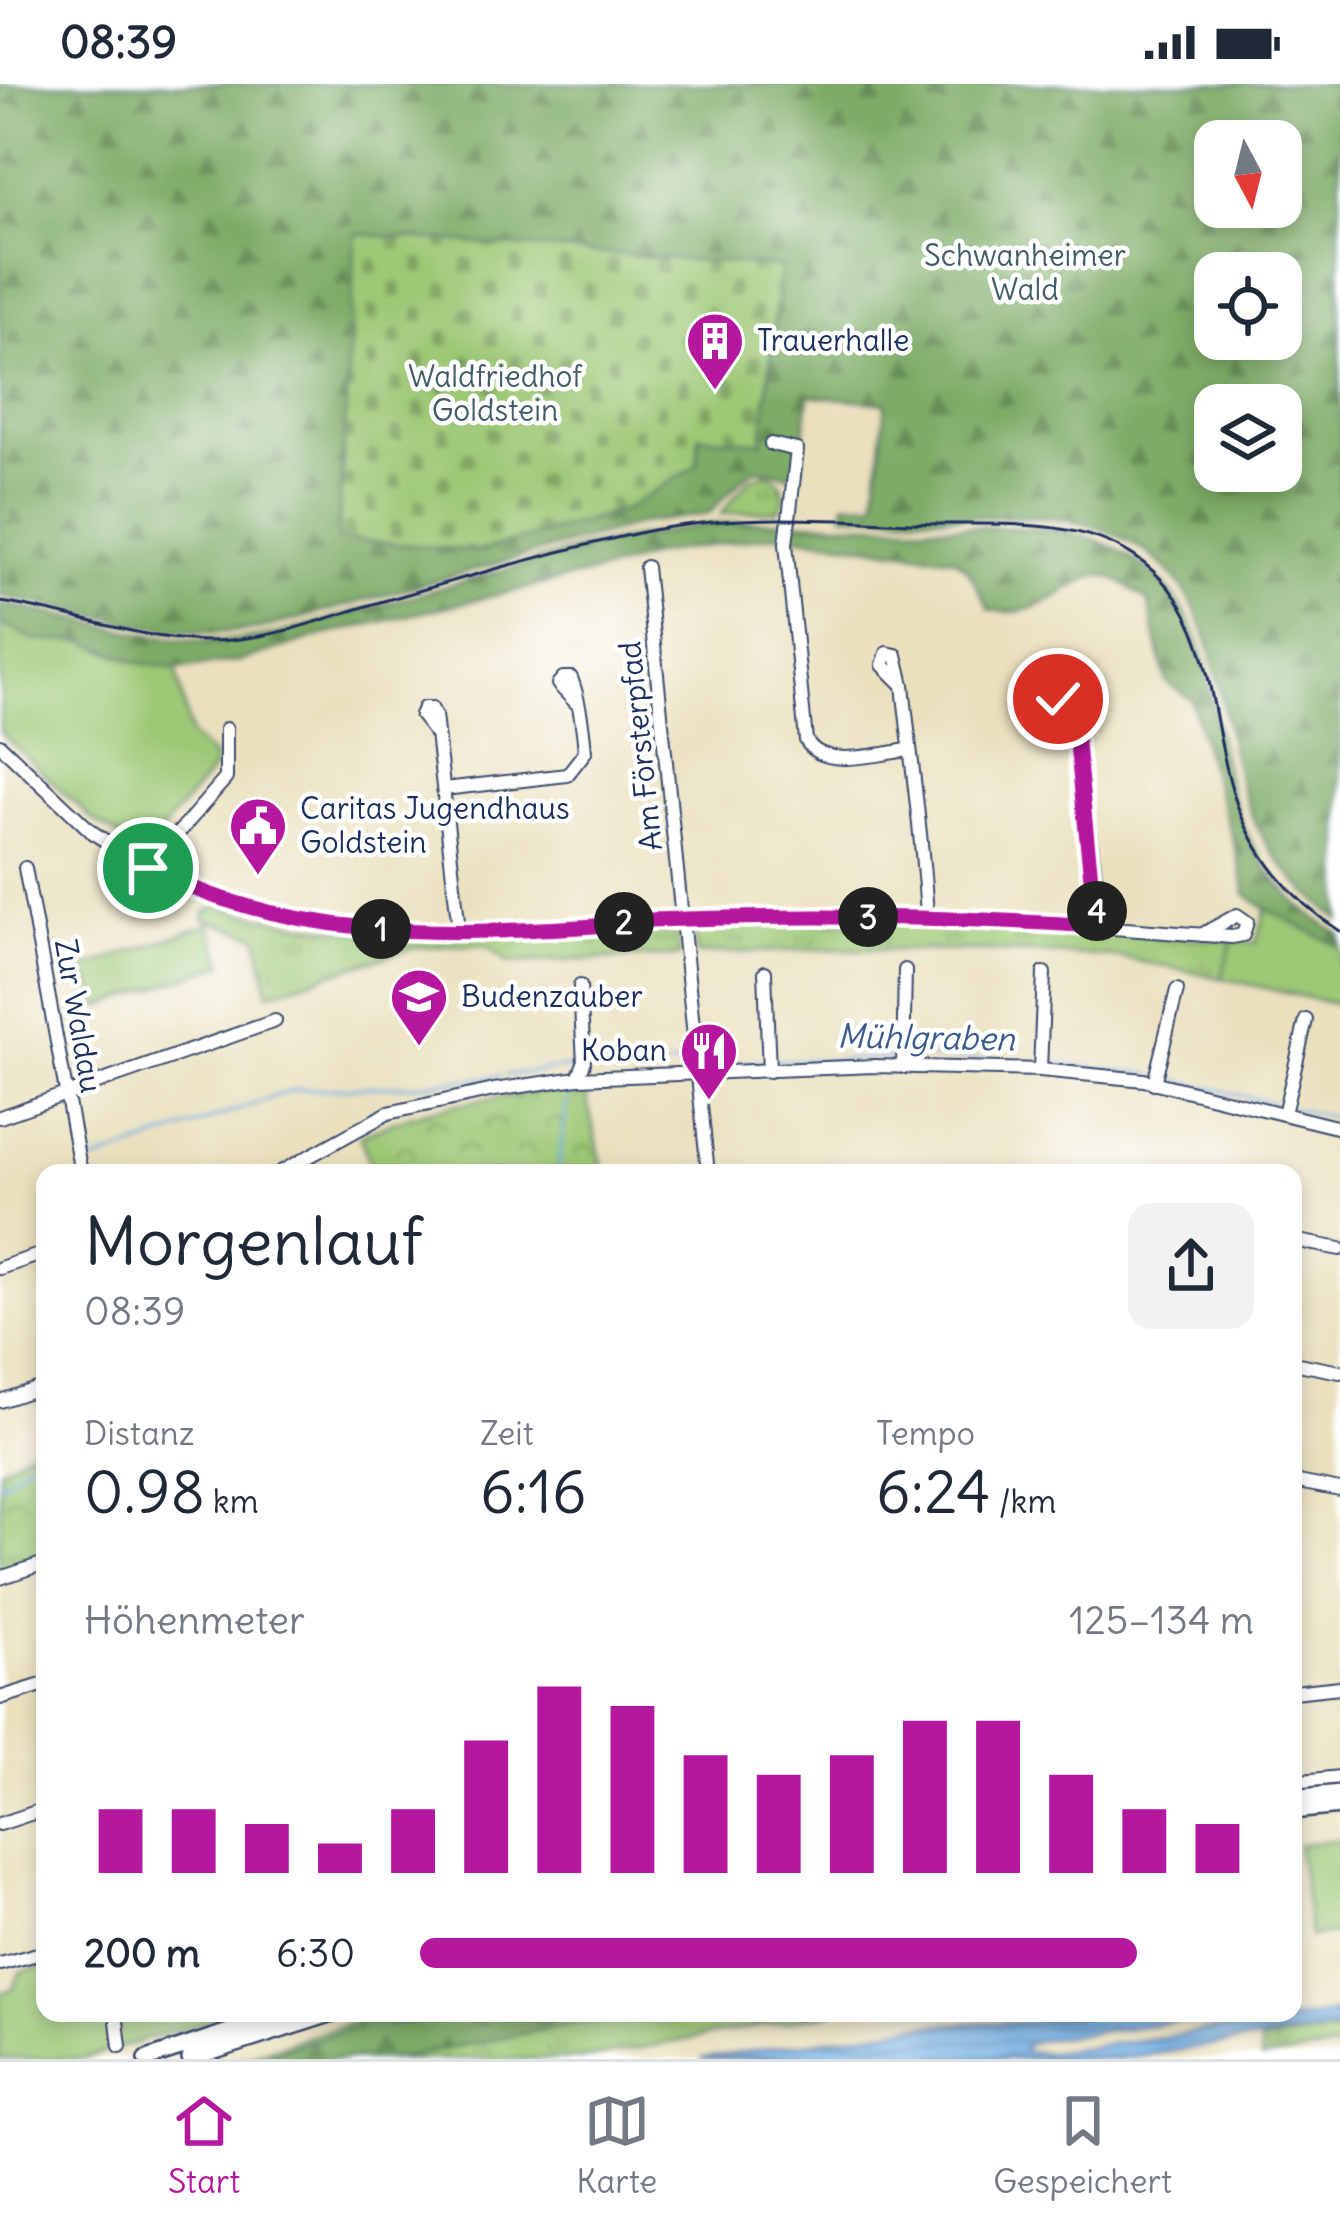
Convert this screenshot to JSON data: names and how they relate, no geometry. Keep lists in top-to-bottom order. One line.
{"streets":{"street":["Am Försterpfad","Zur Waldau"]},"water":["Mühlgraben"],"parks":["Schwanheimer Wald","Waldfriedhof Goldstein"],"places":{"building":["Trauerhalle"],"public building":["Caritas Jugendhaus Goldstein"],"school or university":["Budenzauber"],"restaurant":["Koban"]},"north":"bottom","page":{"status":"08:39","pins":["4","3","2","1"],"heading":["Morgenlauf","08:39"],"stats":[["Distanz","0.98 km"],["Zeit","6:16"],["Tempo","6:24 /km"]],"chart":["Höhenmeter","125–134 m"],"list":[{"name":"200 m","note":"6:30"}],"tabs":["Start","Karte","Gespeichert"]}}
